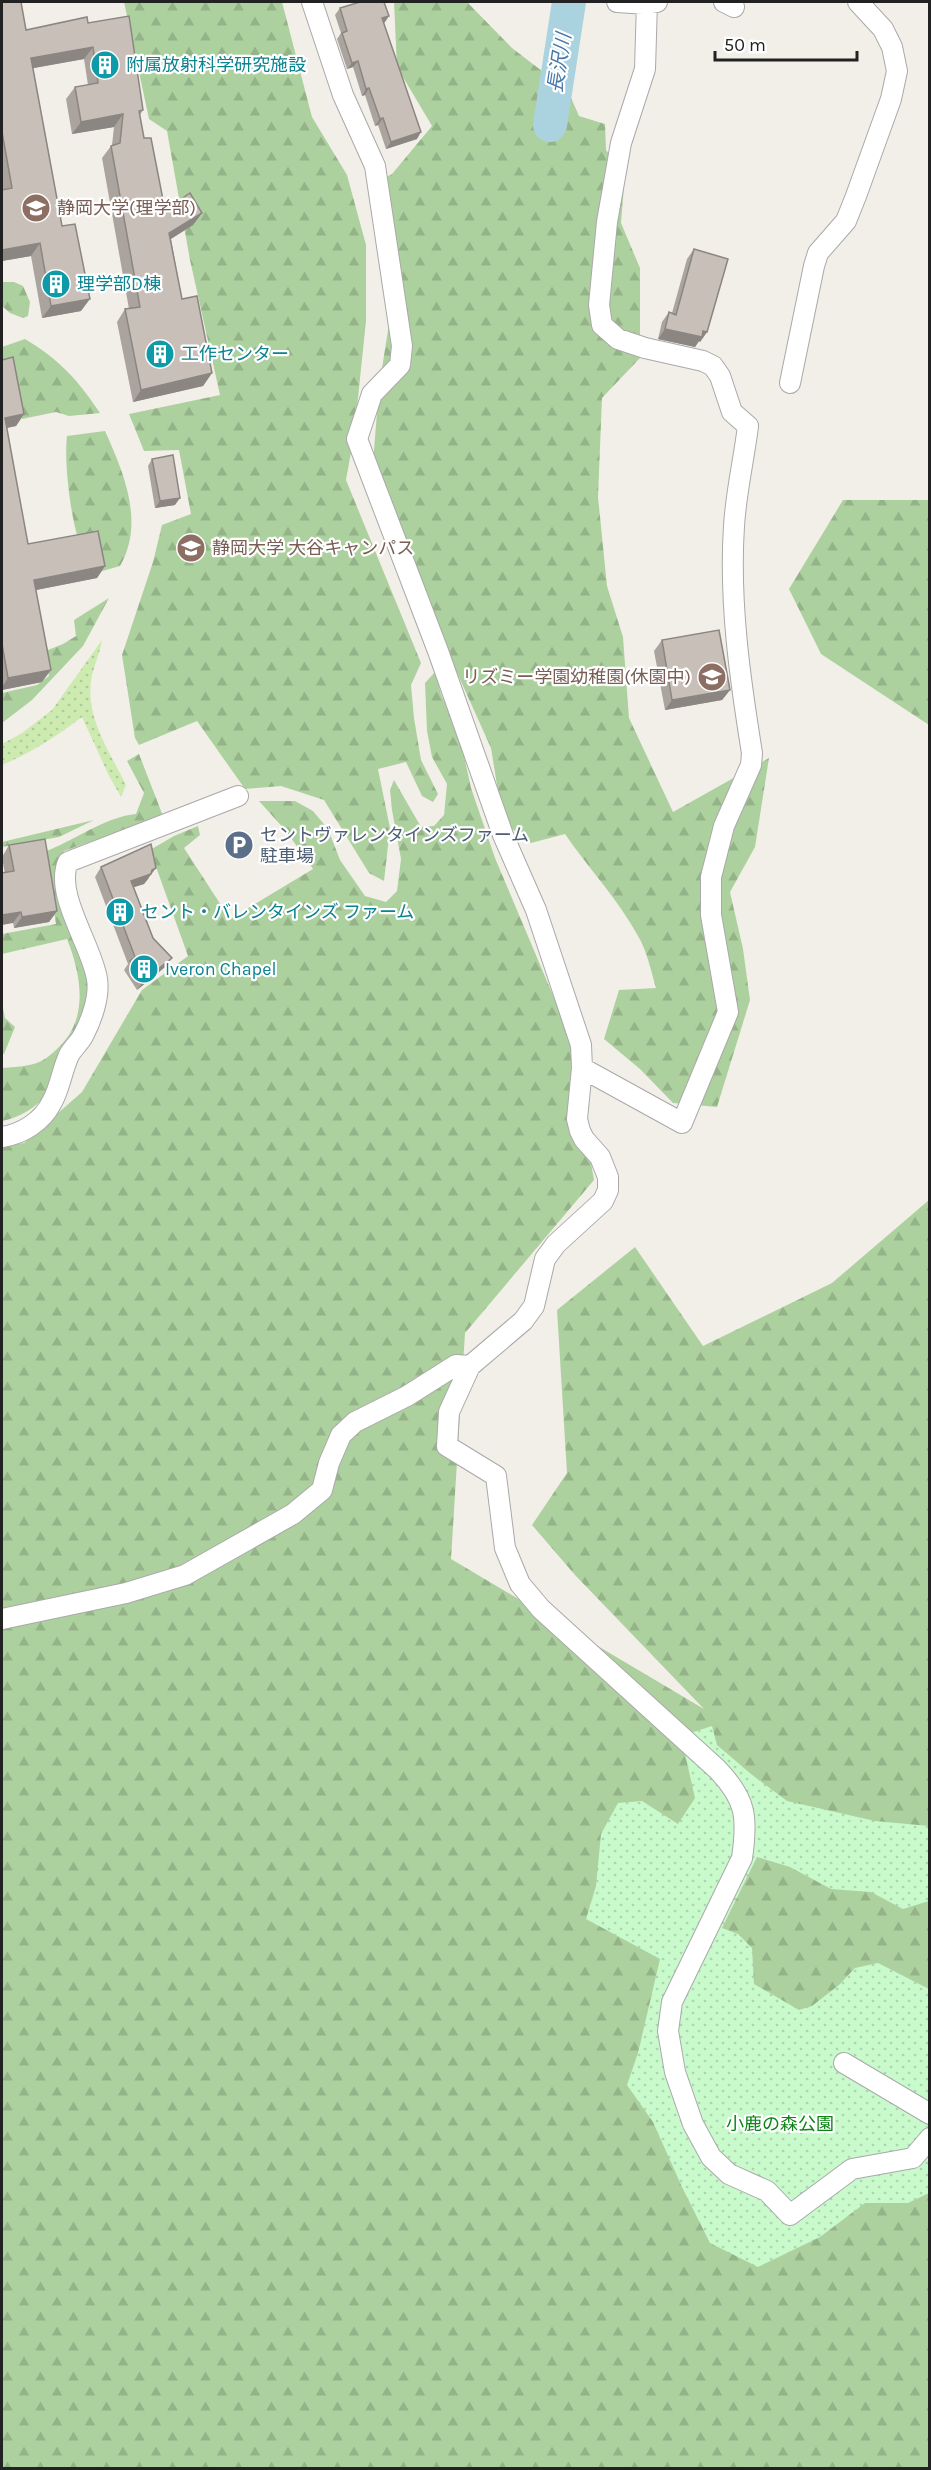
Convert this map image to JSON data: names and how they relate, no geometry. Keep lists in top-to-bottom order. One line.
{"water":["長沢川"],"parks":["小鹿の森公園"],"places":{"building":["附属放射科学研究施設","理学部D棟","工作センター","セント・バレンタインズ ファーム","Iveron Chapel"],"school or university":["静岡大学(理学部)","静岡大学 大谷キャンパス","リズミー学園幼稚園(休園中)"],"parking":["セントヴァレンタインズファーム 駐車場"]},"scale_bar":"50 m"}
